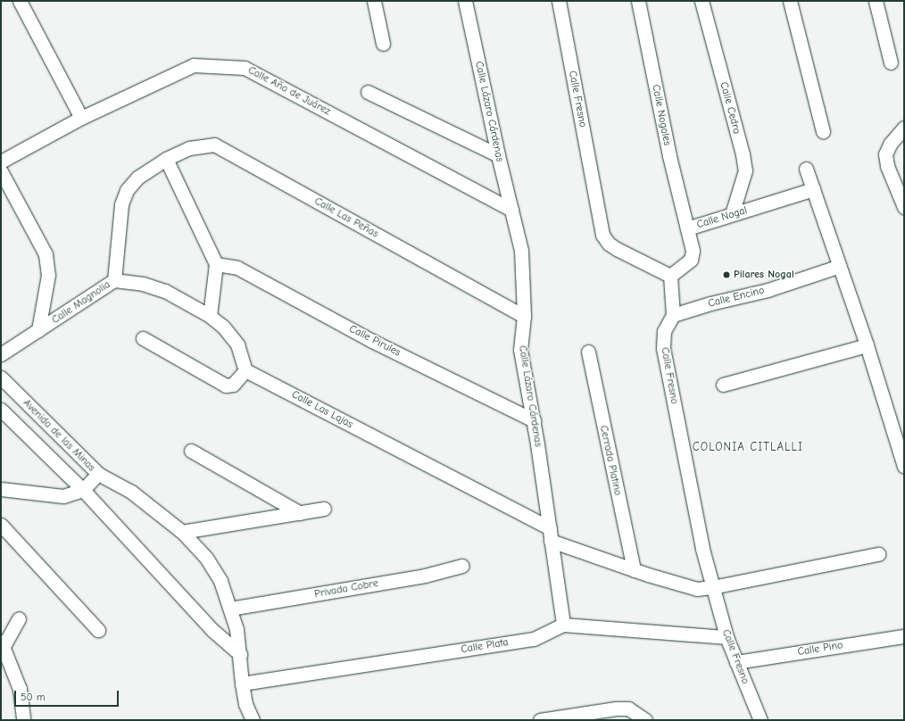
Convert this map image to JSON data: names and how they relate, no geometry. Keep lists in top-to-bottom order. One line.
{"streets":{"street":["Calle Año de Juárez","Calle Fresno","Calle Cedro","Calle Lázaro Cárdenas","Calle Nogales","Calle Las Peñas","Calle Nogal","Calle Encino","Calle Magnolia","Calle Pirules","Calle Las Lajas","Avenida de las Minas","Cerrada Platino","Privada Cobre","Calle Plata","Calle Pino"]},"crossings":[["Calle Año de Juárez","Calle Lázaro Cárdenas"],["Calle Fresno","Calle Nogal"],["Calle Fresno","Calle Encino"],["Calle Fresno","Calle Las Lajas"],["Calle Fresno","Calle Pino"],["Calle Cedro","Calle Nogal"],["Calle Lázaro Cárdenas","Calle Las Peñas"],["Calle Lázaro Cárdenas","Calle Pirules"],["Calle Lázaro Cárdenas","Calle Las Lajas"],["Calle Lázaro Cárdenas","Calle Plata"],["Calle Nogales","Calle Nogal"],["Calle Las Peñas","Calle Magnolia"],["Calle Las Lajas","Cerrada Platino"],["Avenida de las Minas","Privada Cobre"],["Avenida de las Minas","Calle Plata"]],"districts":["COLONIA CITLALLI"],"places":["Pilares Nogal"],"scale_bar":"50 m"}
